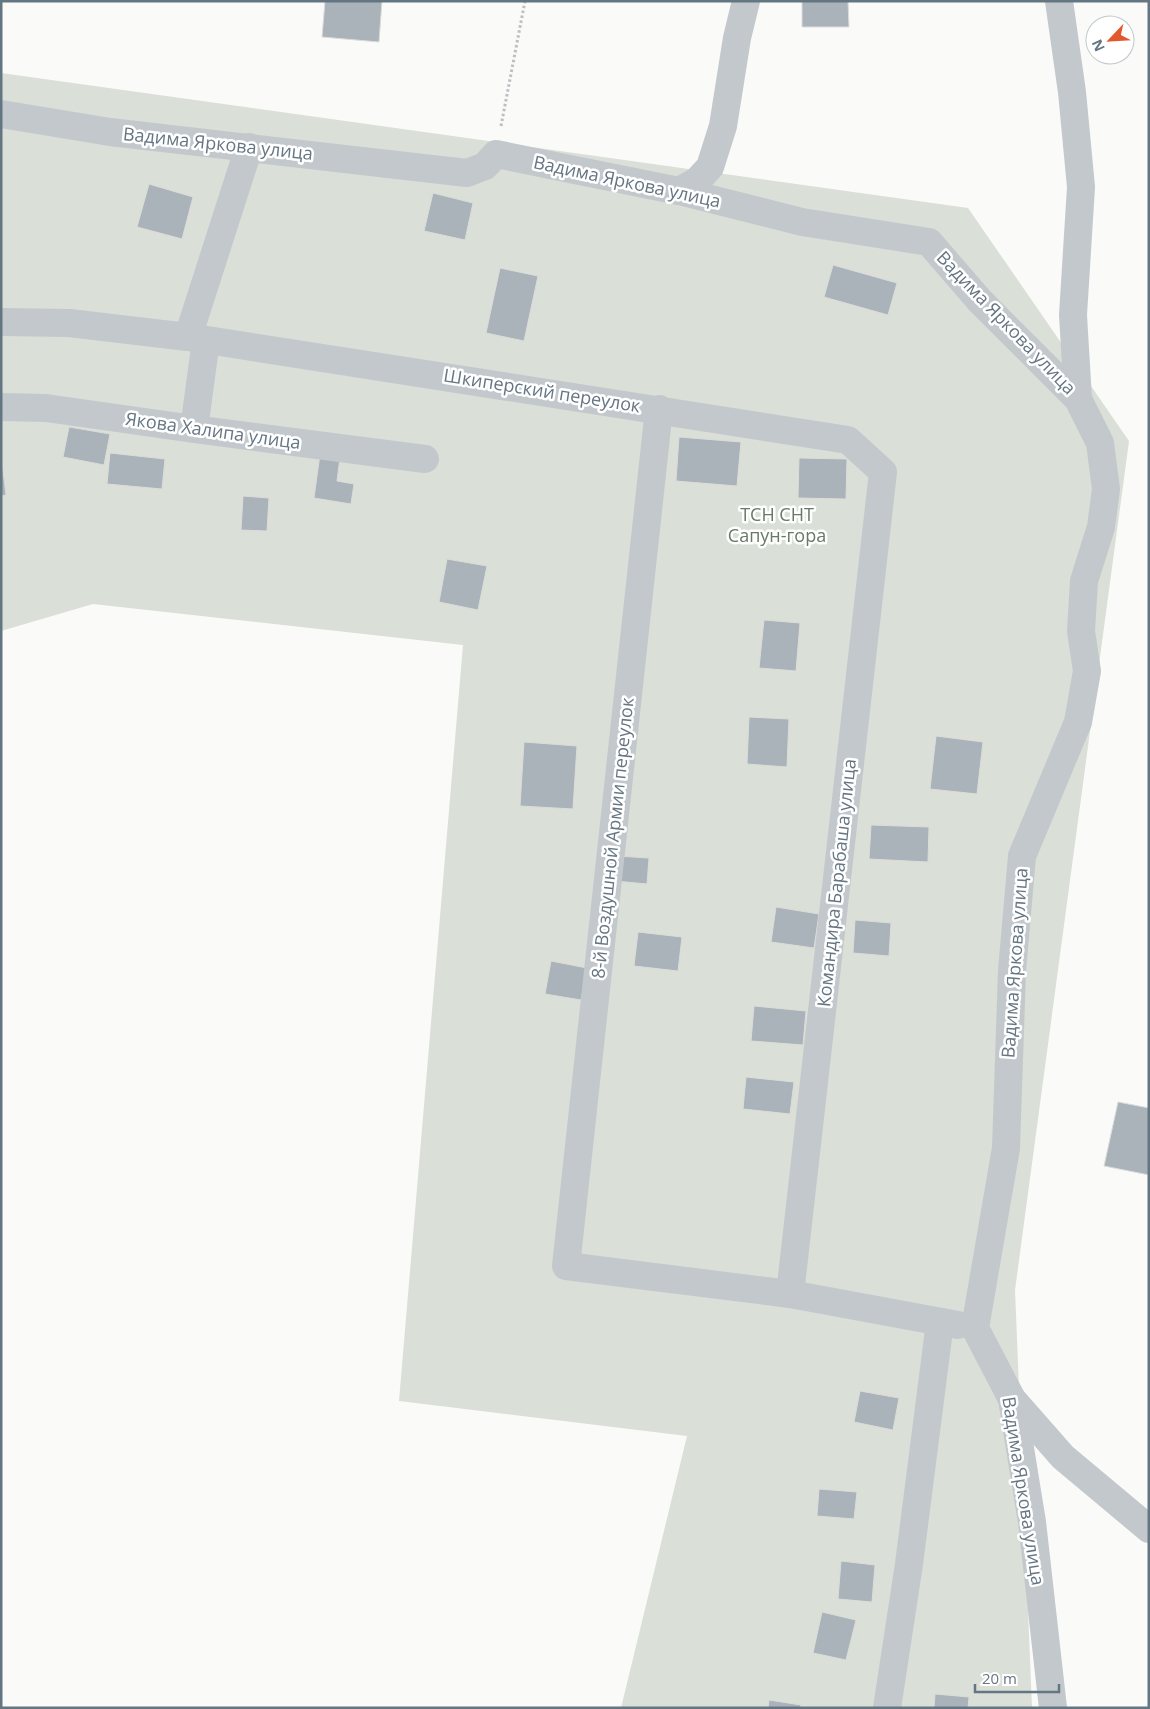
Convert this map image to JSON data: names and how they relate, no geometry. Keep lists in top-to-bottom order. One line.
{"streets":{"street":["Вадима Яркова улица","Шкиперский переулок","Якова Халипа улица","8-й Воздушной Армии переулок","Командира Барабаша улица"]},"crossings":[["Шкиперский переулок","8-й Воздушной Армии переулок"],["Шкиперский переулок","Командира Барабаша улица"],["8-й Воздушной Армии переулок","Командира Барабаша улица"]],"parks":["ТСН СНТ Сапун-гора"],"scale_bar":"20 m","north":"bottom left"}
